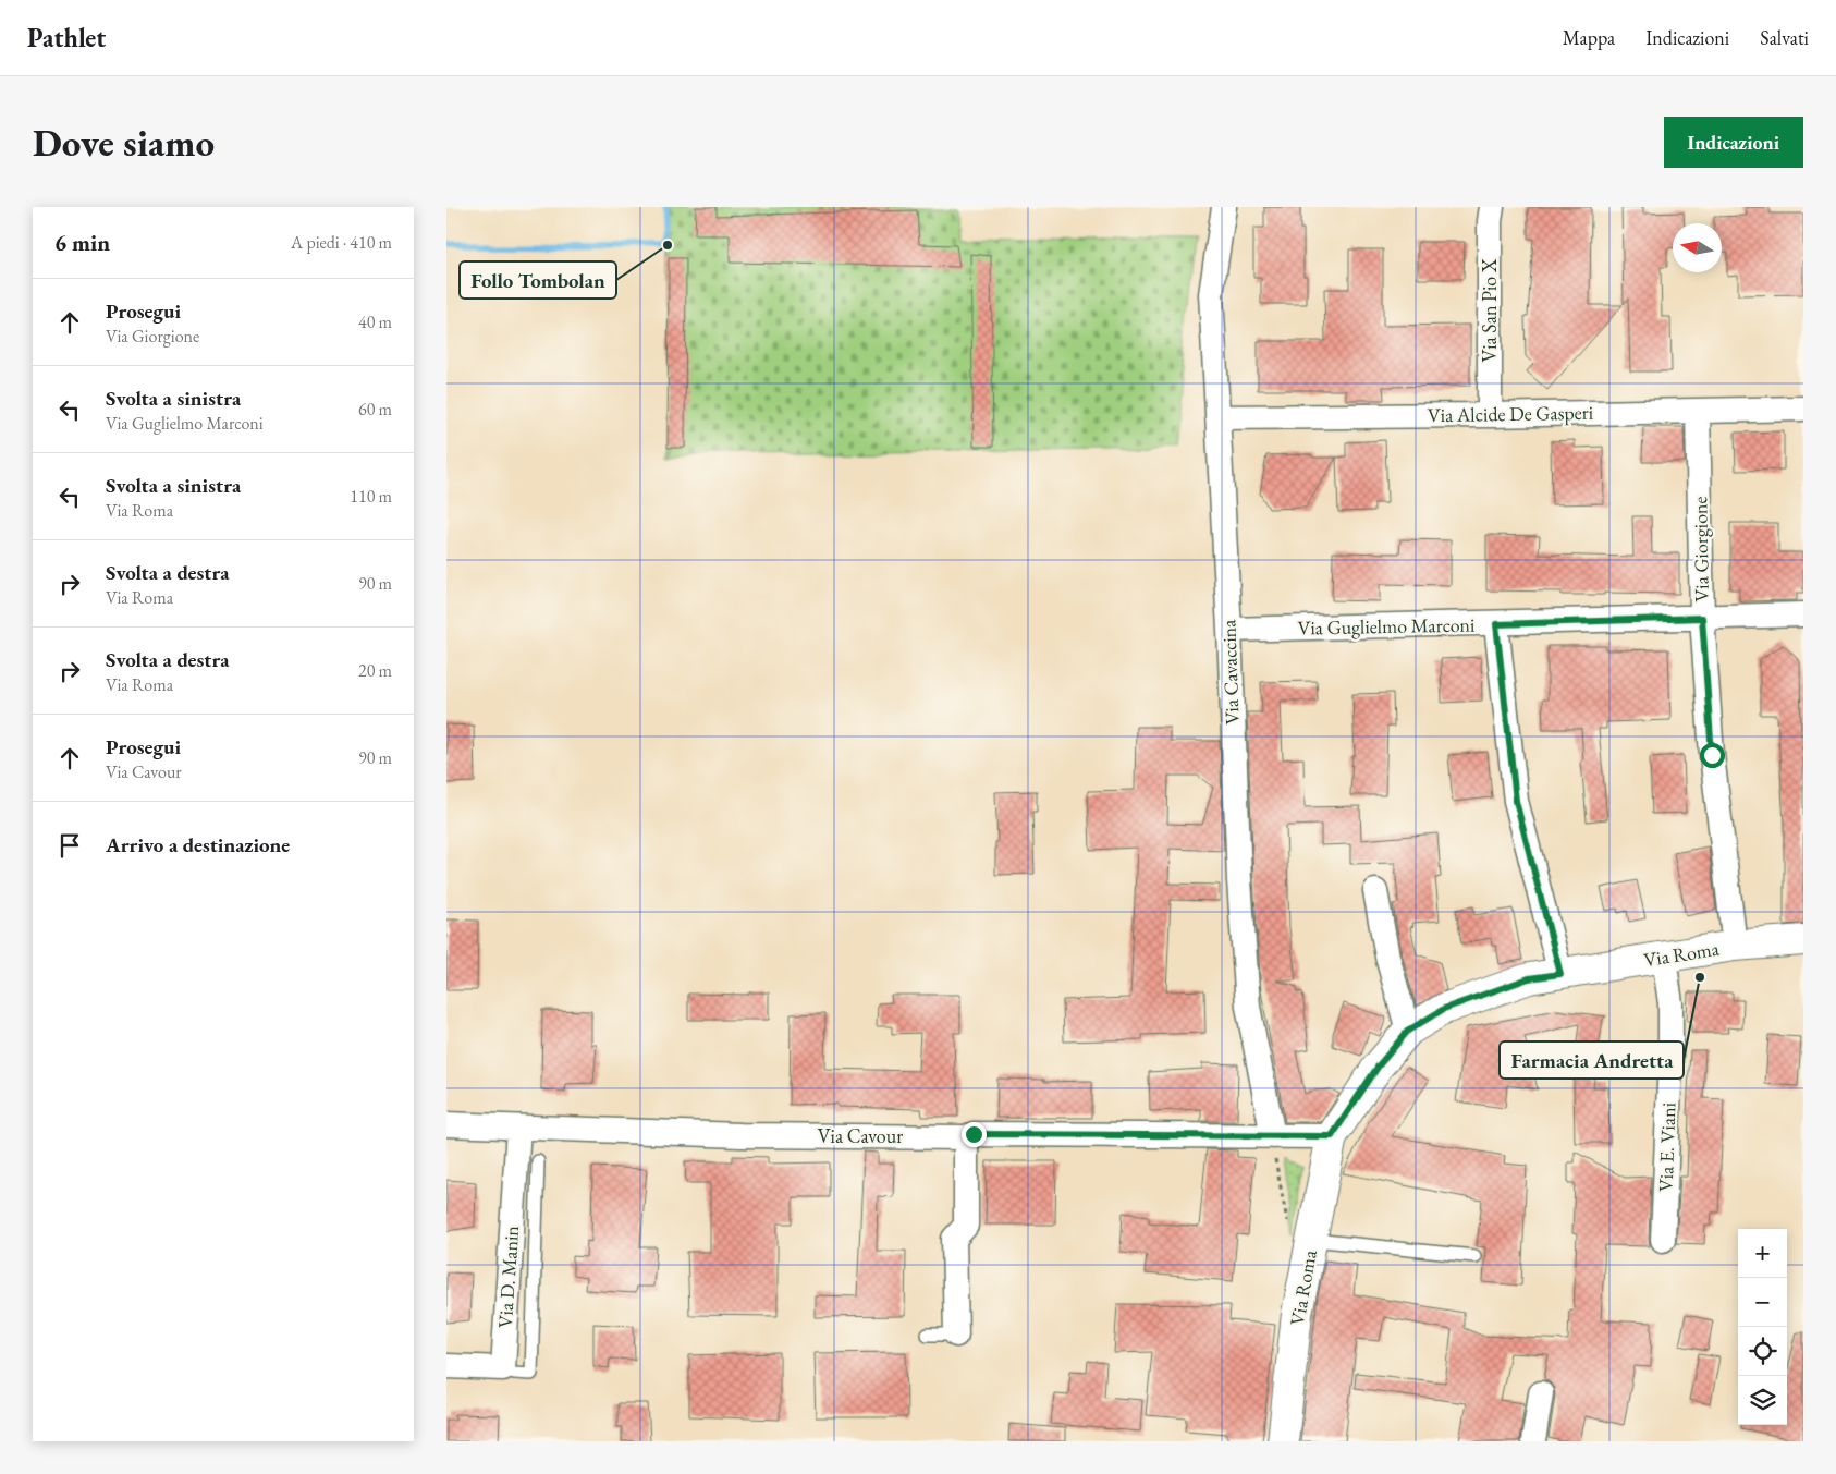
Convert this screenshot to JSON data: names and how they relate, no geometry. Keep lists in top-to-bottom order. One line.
{"streets":{"main road":["Via Roma"],"street":["Via San Pio X","Via Alcide De Gasperi","Via Giorgione","Via Guglielmo Marconi","Via Cavaccina","Via Cavour","Via E. Viani","Via D. Manin"]},"crossings":[["Via San Pio X","Via Alcide De Gasperi"],["Via Alcide De Gasperi","Via Giorgione"],["Via Alcide De Gasperi","Via Cavaccina"],["Via Giorgione","Via Guglielmo Marconi"],["Via Giorgione","Via Roma"],["Via Guglielmo Marconi","Via Cavaccina"],["Via Cavaccina","Via Cavour"],["Via Roma","Via E. Viani"],["Via Cavour","Via D. Manin"]],"places":["Follo Tombolan","Farmacia Andretta"],"north":"left","page":{"header":"Pathlet","nav":["Mappa","Indicazioni","Salvati"],"buttons":"Indicazioni","title":"Dove siamo","heading":["6 min","A piedi · 410 m"],"list":[["Prosegui","Via Giorgione","40 m"],["Svolta a sinistra","Via Guglielmo Marconi","60 m"],["Svolta a sinistra","Via Roma","110 m"],["Svolta a destra","Via Roma","90 m"],["Svolta a destra","Via Roma","20 m"],["Prosegui","Via Cavour","90 m"],"Arrivo a destinazione"],"map_buttons":["+","−"]}}
